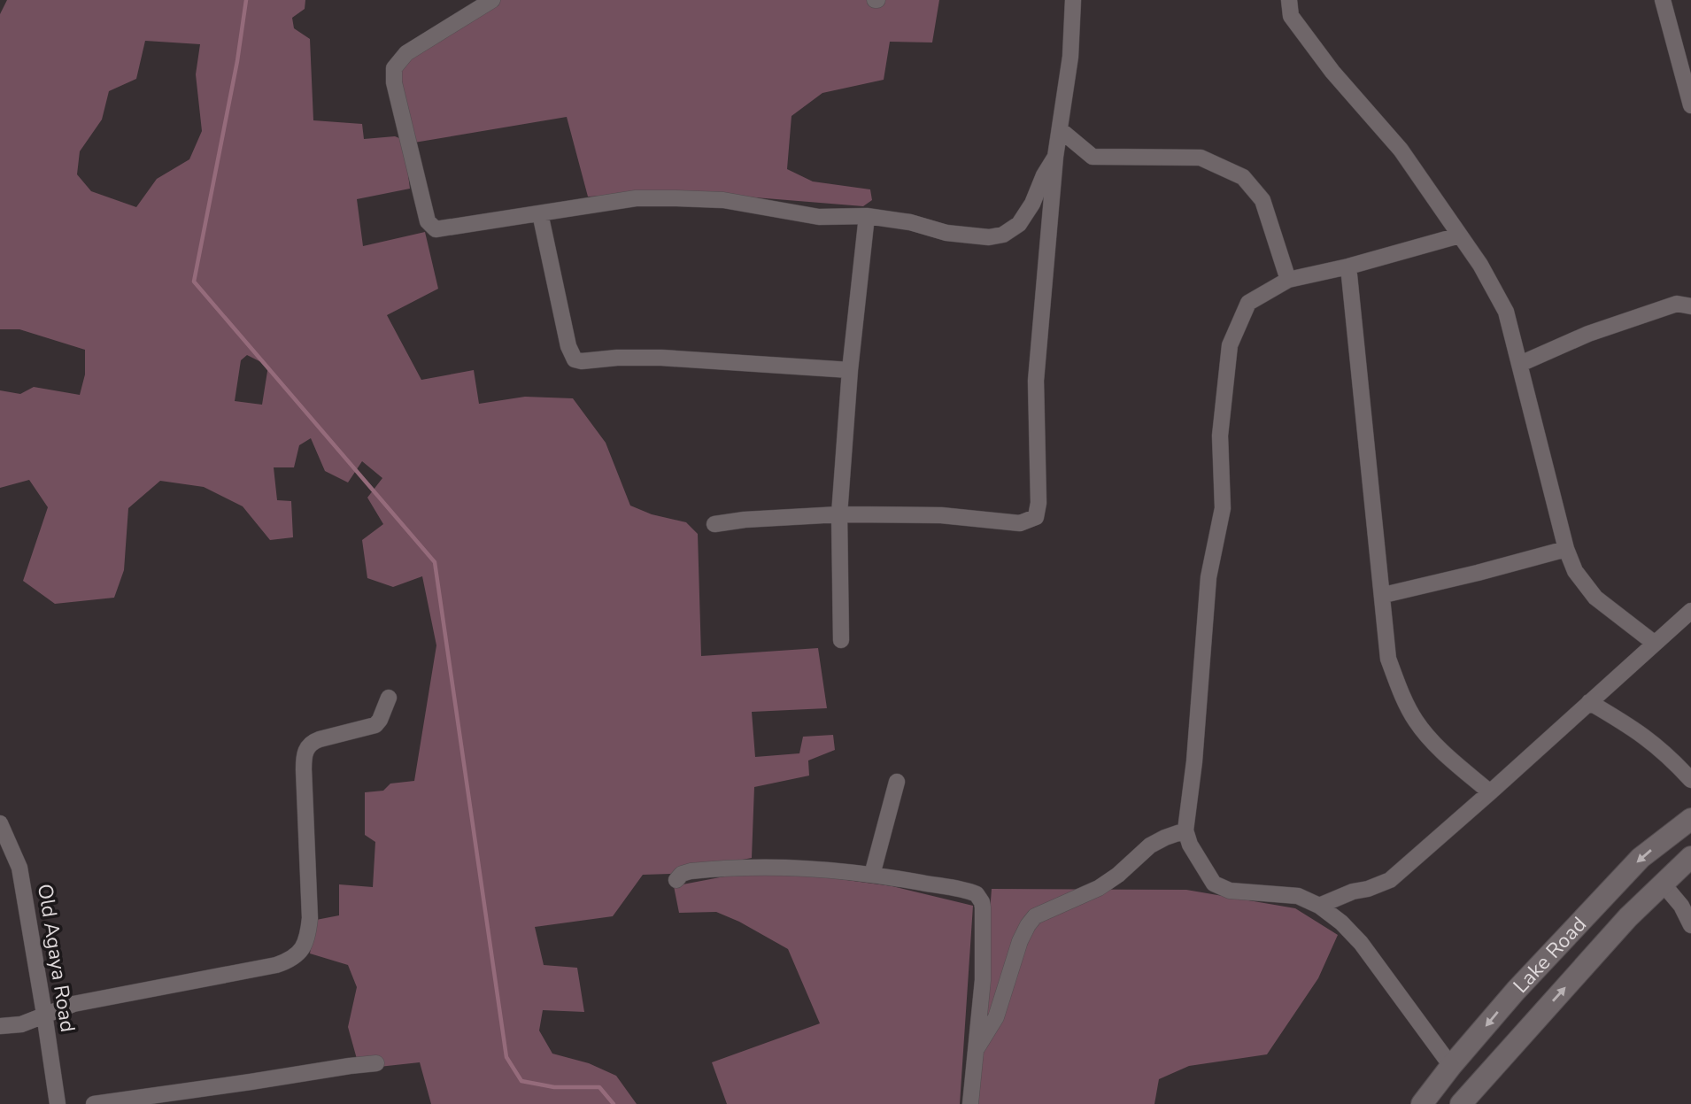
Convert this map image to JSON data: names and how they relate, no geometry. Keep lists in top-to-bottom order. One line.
{"streets":{"main road":["Lake Road"],"street":["Old Agaya Road"]}}
